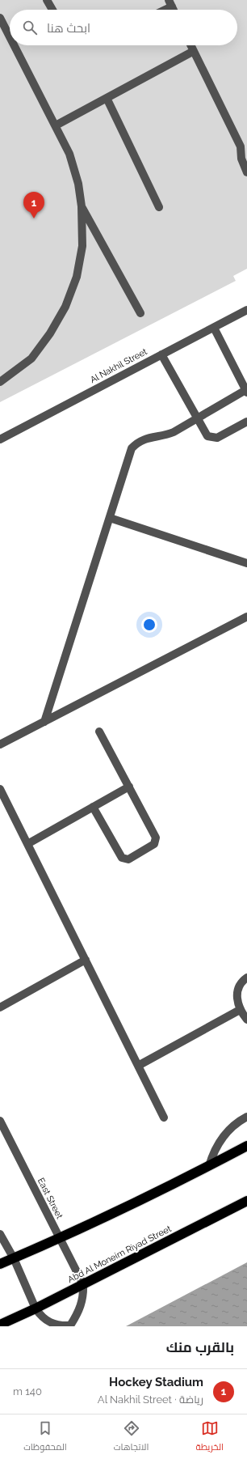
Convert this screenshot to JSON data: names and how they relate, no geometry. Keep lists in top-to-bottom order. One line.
{"streets":{"highway":["Abd Al Moneim Riyad Street"],"street":["Al Nakhil Street","East Street"]},"crossings":[["East Street","Abd Al Moneim Riyad Street"]],"page":{"search":"ابحث هنا","pins":"1","heading":"بالقرب منك","list":[{"mark":"1","name":"Hockey Stadium","note":"رياضة · Al Nakhil Street","value":"140 m"}],"nav":["الخريطة","الاتجاهات","المحفوظات"]}}
